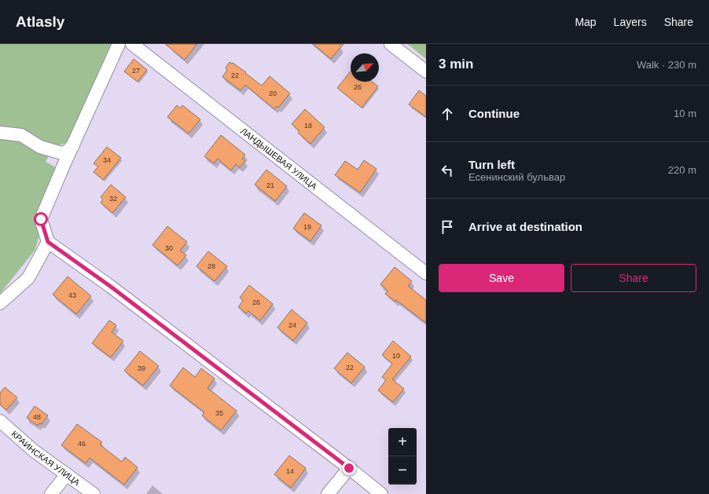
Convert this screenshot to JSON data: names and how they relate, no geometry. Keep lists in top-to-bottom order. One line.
{"streets":{"street":["ЛАНДЫШЕВАЯ УЛИЦА","КРАИНСКАЯ УЛИЦА"]},"house_numbers":["27","22","26","20","18","34","21","32","19","30","28","43","26","24","10","22","39","35","48","46","14"],"north":"top right","page":{"header":"Atlasly","nav":["Map","Layers","Share"],"heading":["3 min","Walk · 230 m"],"list":[["Continue","10 m"],["Turn left","Есенинский бульвар","220 m"],"Arrive at destination"],"buttons":["Save","Share"],"map_buttons":["+","−"]}}
